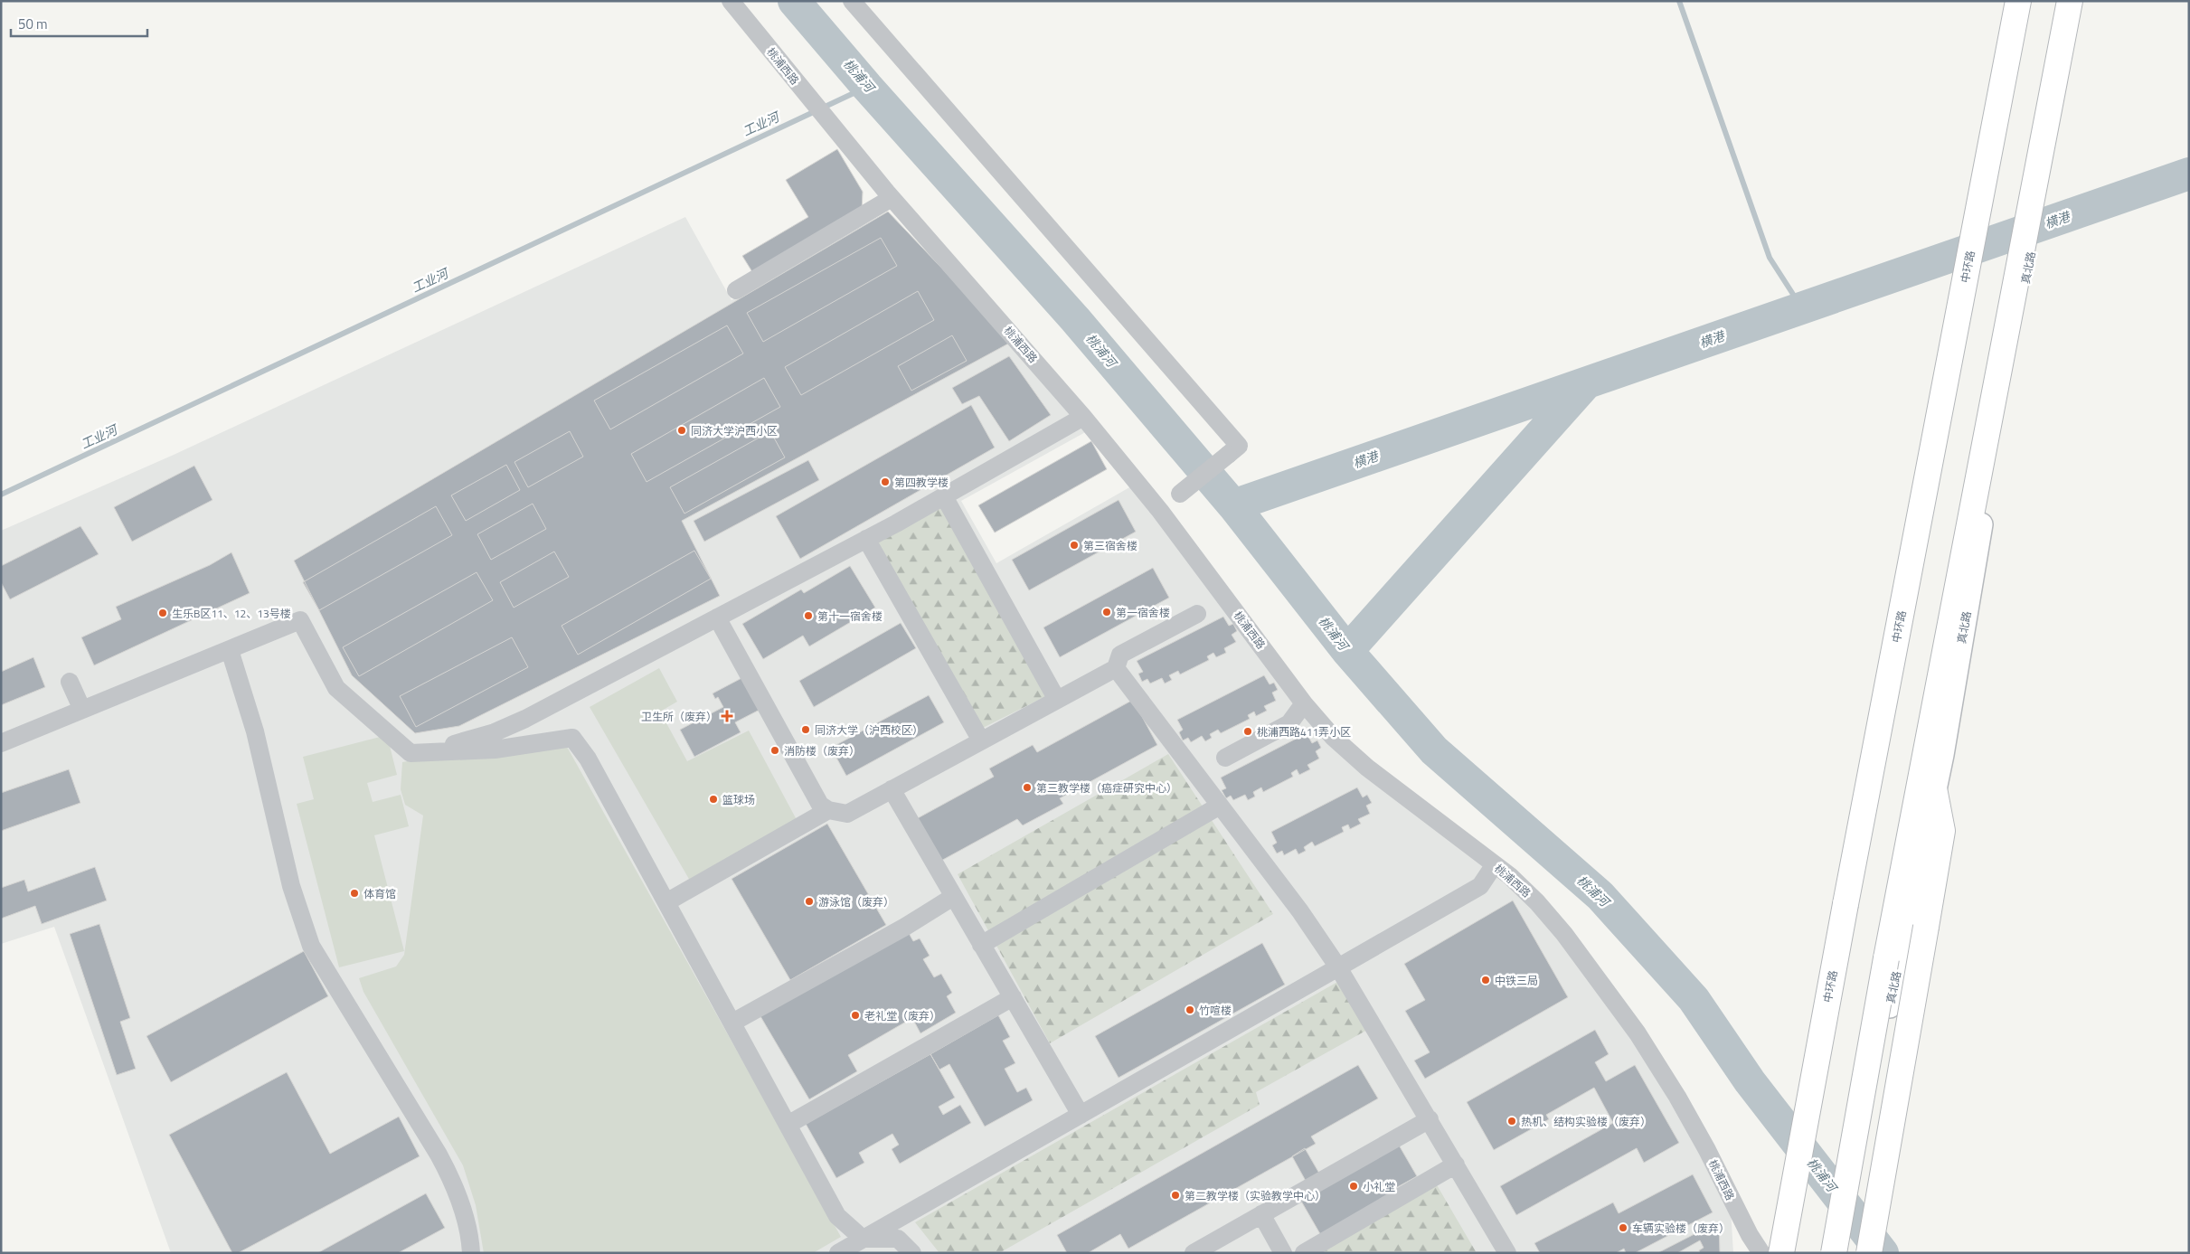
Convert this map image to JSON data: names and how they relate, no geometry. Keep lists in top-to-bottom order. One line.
{"streets":{"highway":["中环路"],"main road":["真北路"],"street":["桃浦西路"]},"water":["桃浦河","工业河","横港"],"places":{"other":["同济大学沪西小区","第四教学楼","第三宿舍楼","第一宿舍楼","生乐B区11、12、13号楼","第十一宿舍楼","同济大学（沪西校区）","桃浦西路411弄小区","消防楼（废弃）","第三教学楼（癌症研究中心）","篮球场","体育馆","游泳馆（废弃）","中铁三局","竹喧楼","老礼堂（废弃）","热机、结构实验楼（废弃）","小礼堂","第二教学楼（实验教学中心）","车辆实验楼（废弃）"],"health":["卫生所（废弃）"]},"scale_bar":"50 m"}
